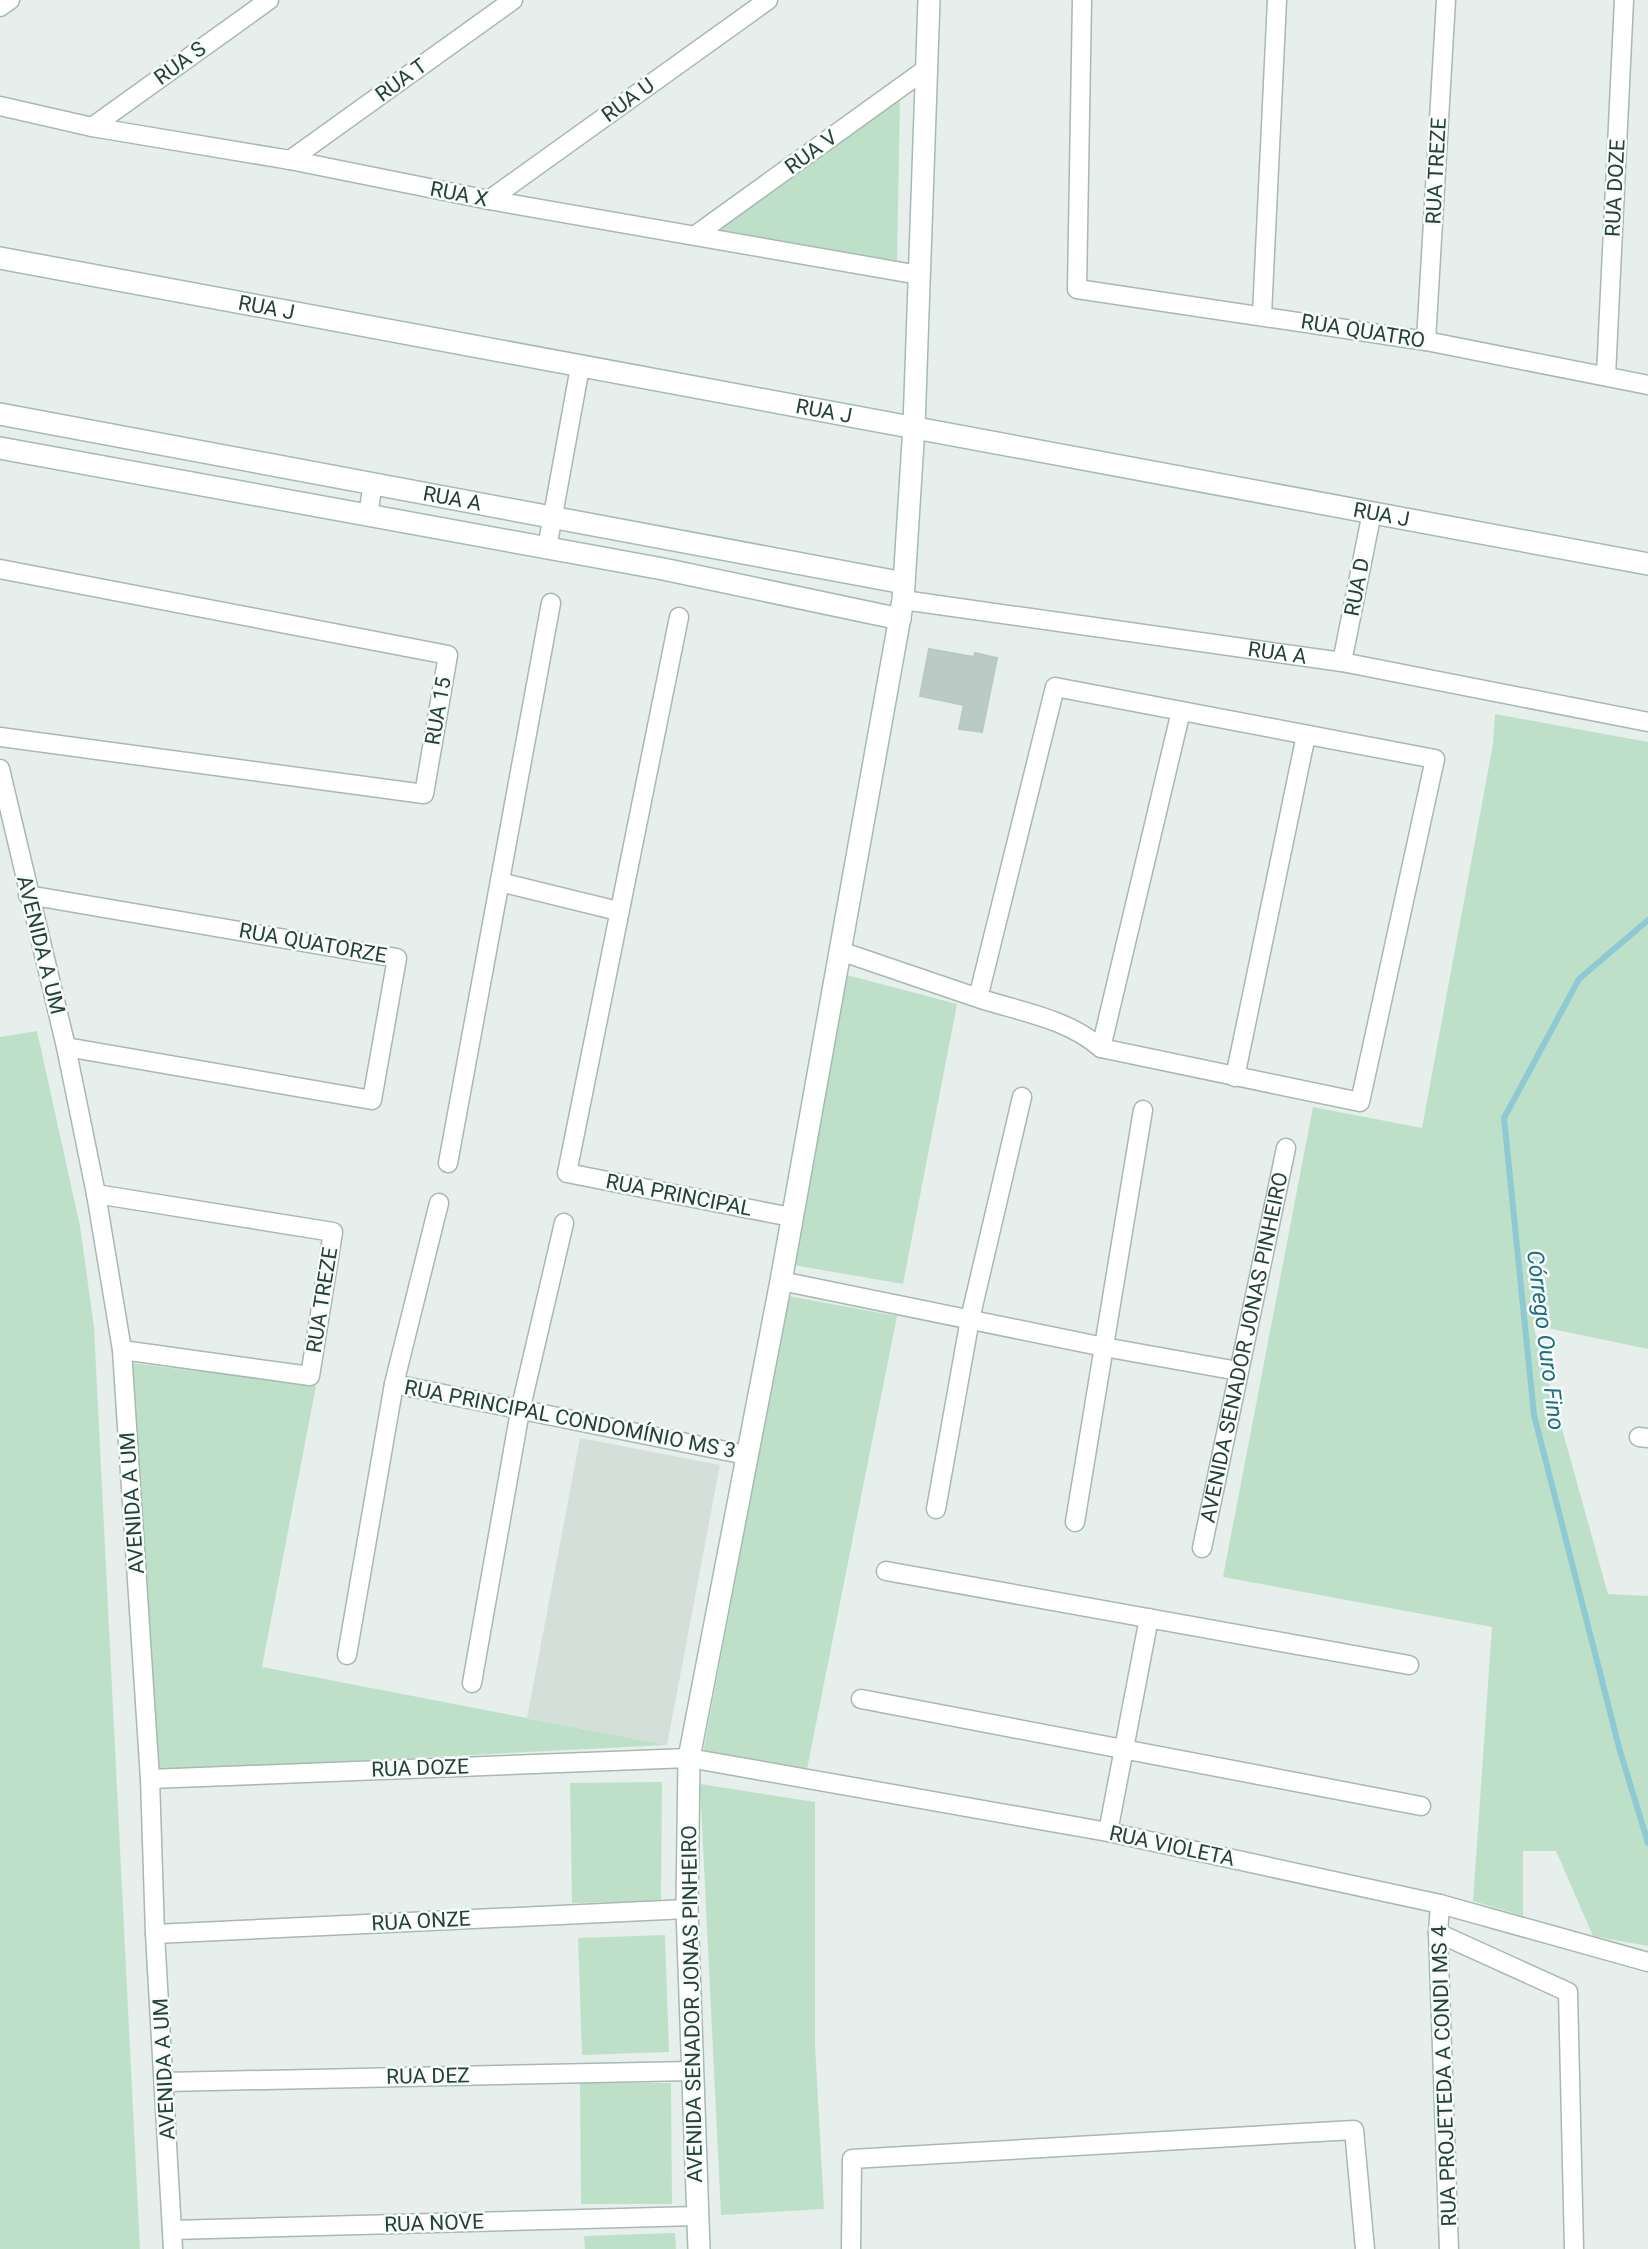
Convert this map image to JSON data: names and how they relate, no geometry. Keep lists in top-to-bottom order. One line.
{"streets":{"street":["RUA S","RUA T","RUA U","RUA V","RUA TREZE","RUA DOZE","RUA X","RUA J","RUA QUATRO","RUA A","RUA D","RUA 15","RUA QUATORZE","AVENIDA A UM","RUA PRINCIPAL","AVENIDA SENADOR JONAS PINHEIRO","RUA PRINCIPAL CONDOMÍNIO MS 3","RUA VIOLETA","RUA ONZE","RUA DEZ","RUA PROJETEDA A CONDI MS 4","RUA NOVE"]},"crossings":[["RUA S","RUA X"],["RUA T","RUA X"],["RUA U","RUA X"],["RUA V","RUA X"],["RUA TREZE","RUA QUATRO"],["RUA TREZE","AVENIDA A UM"],["RUA DOZE","RUA QUATRO"],["RUA DOZE","AVENIDA A UM"],["RUA DOZE","AVENIDA SENADOR JONAS PINHEIRO"],["RUA DOZE","RUA VIOLETA"],["RUA J","RUA D"],["RUA A","RUA D"],["RUA A","AVENIDA SENADOR JONAS PINHEIRO"],["RUA QUATORZE","AVENIDA A UM"],["AVENIDA A UM","RUA ONZE"],["AVENIDA A UM","RUA DEZ"],["AVENIDA A UM","RUA NOVE"],["RUA PRINCIPAL","AVENIDA SENADOR JONAS PINHEIRO"],["AVENIDA SENADOR JONAS PINHEIRO","RUA PRINCIPAL CONDOMÍNIO MS 3"],["AVENIDA SENADOR JONAS PINHEIRO","RUA VIOLETA"],["AVENIDA SENADOR JONAS PINHEIRO","RUA ONZE"],["AVENIDA SENADOR JONAS PINHEIRO","RUA DEZ"],["AVENIDA SENADOR JONAS PINHEIRO","RUA NOVE"],["RUA VIOLETA","RUA PROJETEDA A CONDI MS 4"]],"water":["Córrego Ouro Fino"]}
